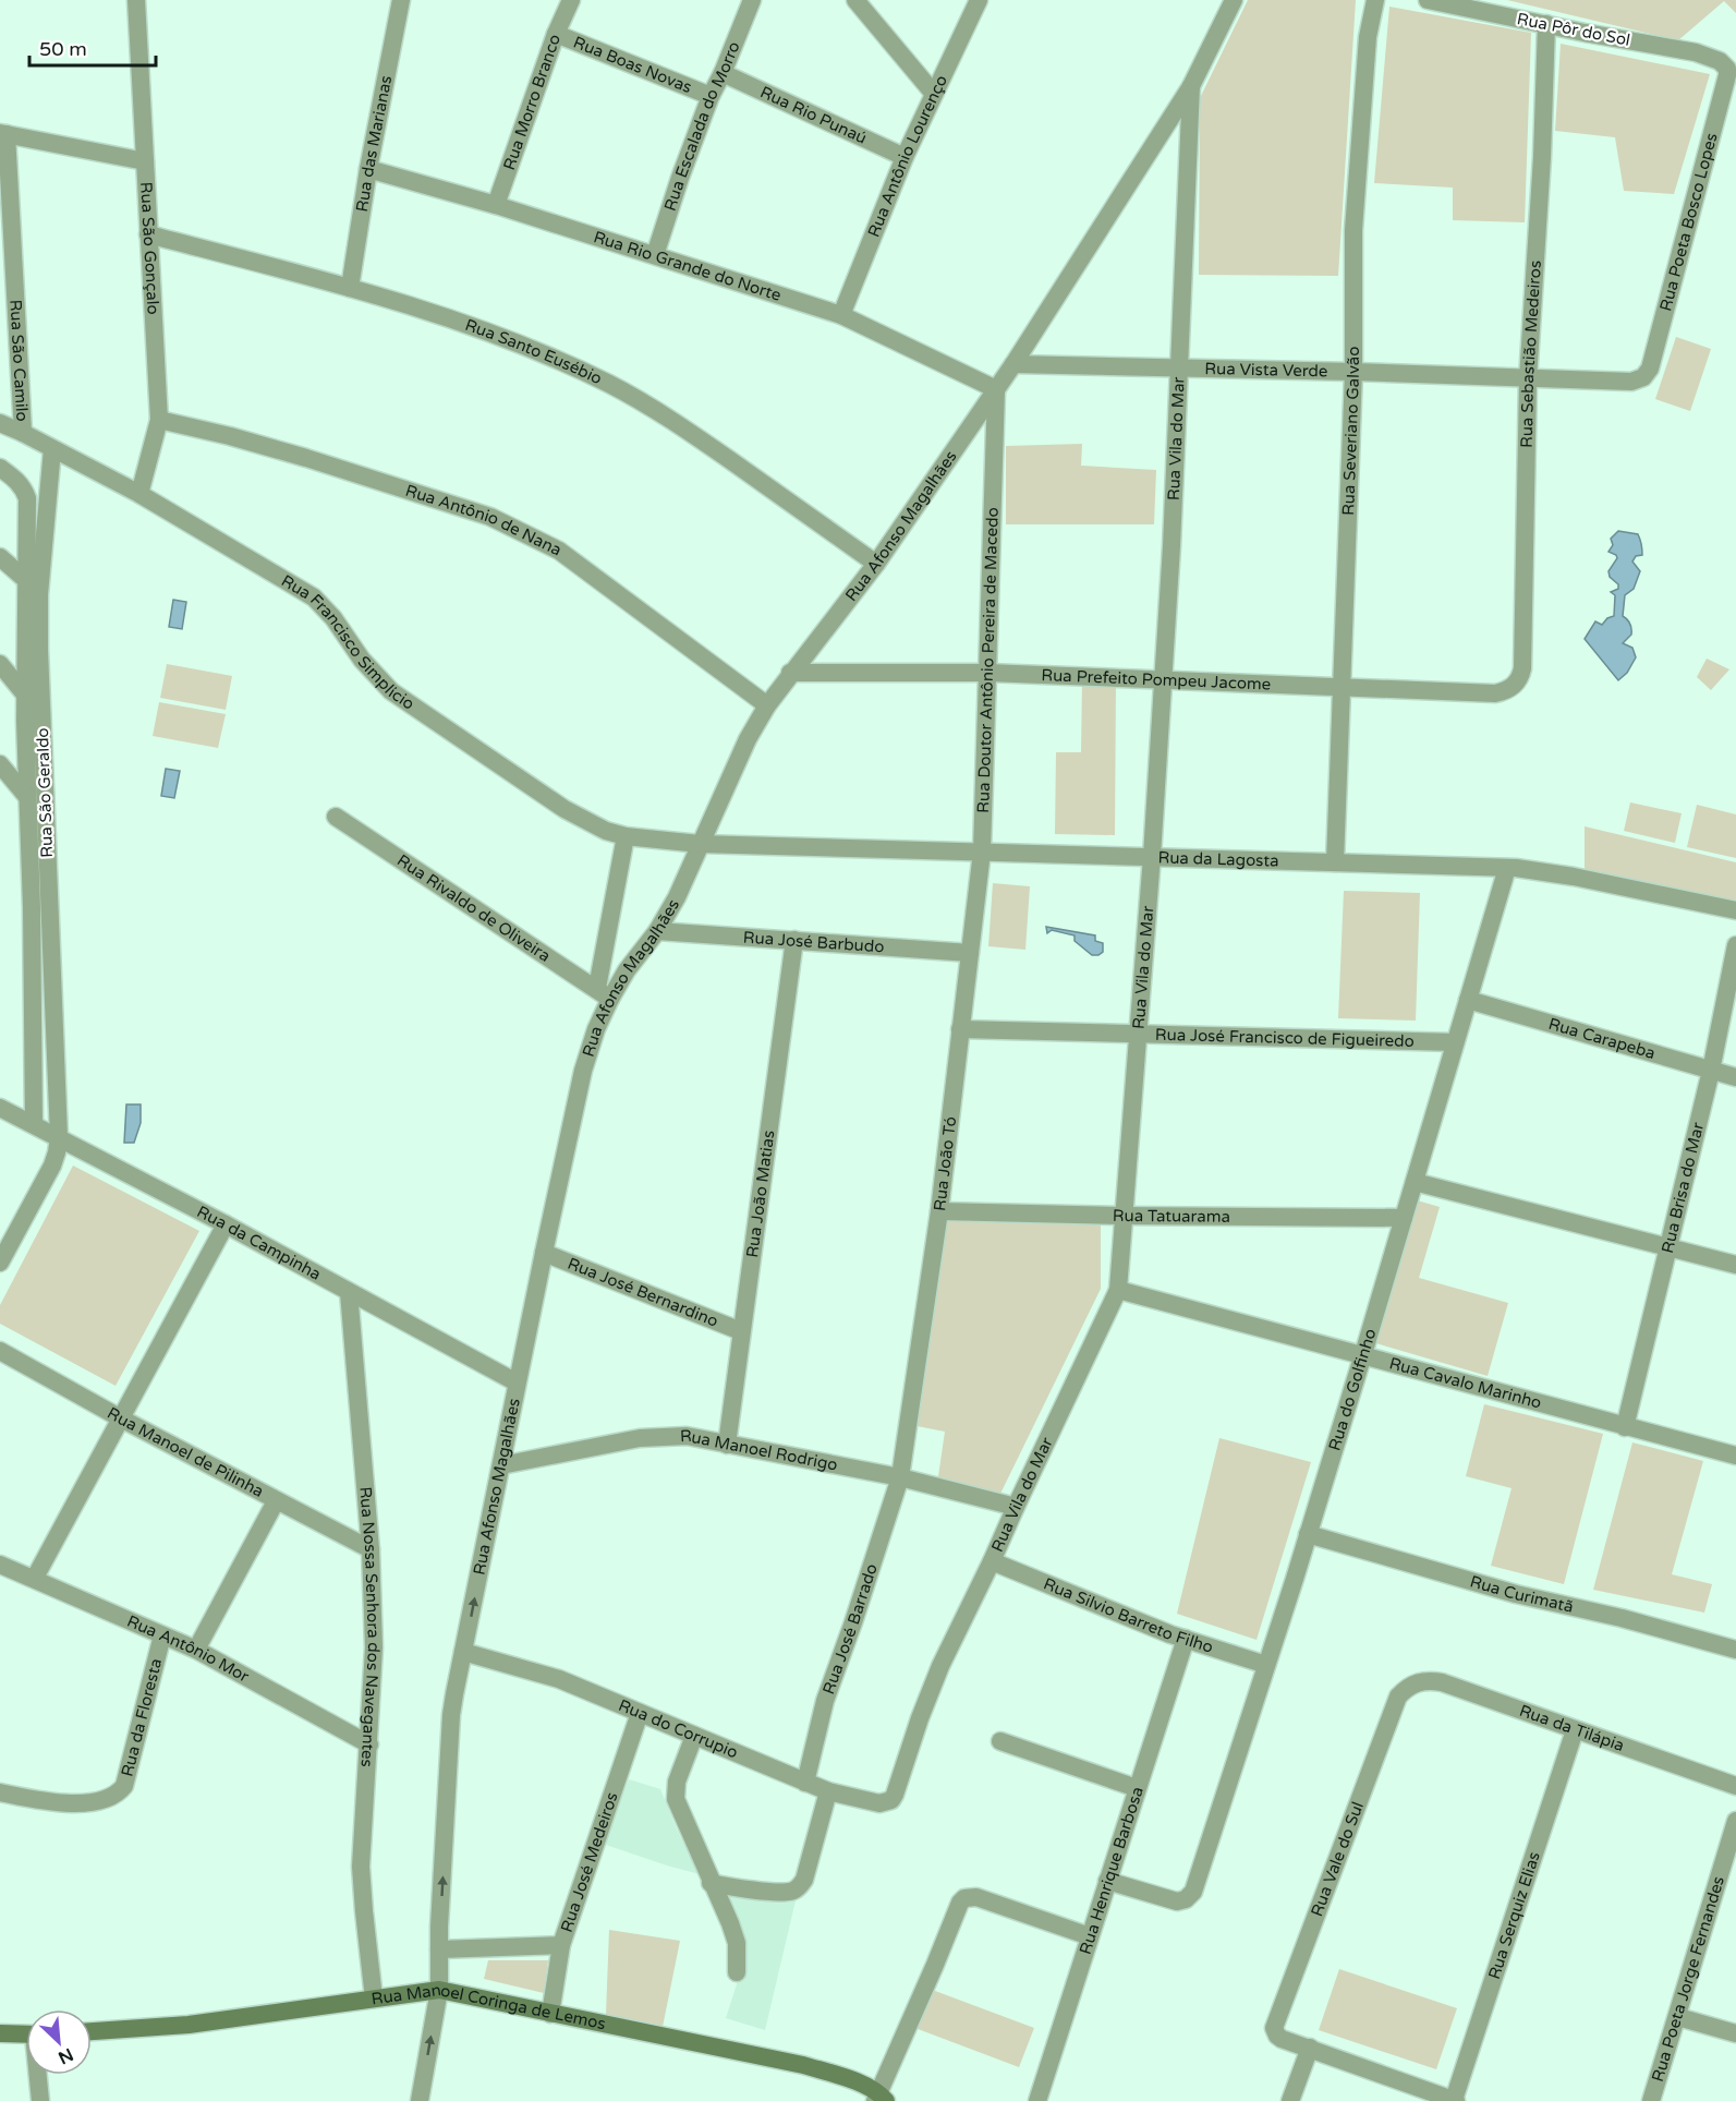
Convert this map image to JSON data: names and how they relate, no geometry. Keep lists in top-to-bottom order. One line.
{"streets":{"main road":["Rua Manoel Coringa de Lemos"],"street":["Rua Pôr do Sol","Rua Boas Novas","Rua Morro Branco","Rua Rio Punaú","Rua Escalada do Morro","Rua das Marianas","Rua Antônio Lourenço","Rua Poeta Bosco Lopes","Rua São Gonçalo","Rua Rio Grande do Norte","Rua Santo Eusébio","Rua Sebastião Medeiros","Rua São Camilo","Rua Vista Verde","Rua Severiano Galvão","Rua Vila do Mar","Rua Antônio de Nana","Rua Afonso Magalhães","Rua Francisco Simplício","Rua Doutor Antônio Pereira de Macedo","Rua Prefeito Pompeu Jacome","Rua São Geraldo","Rua da Lagosta","Rua Rivaldo de Oliveira","Rua José Barbudo","Rua José Francisco de Figueiredo","Rua Carapeba","Rua João Tó","Rua Brisa do Mar","Rua João Matias","Rua Tatuarama","Rua da Campinha","Rua José Bernardino","Rua Cavalo Marinho","Rua do Golfinho","Rua Manoel Rodrigo","Rua Manoel de Pilinha","Rua Curimatã","Rua Silvio Barreto Filho","Rua Nossa Senhora dos Navegantes","Rua José Barrado","Rua Antônio Mor","Rua da Floresta","Rua da Tilápia","Rua do Corrupio","Rua Vale do Sul","Rua José Medeiros","Rua Henrique Barbosa","Rua Serquiz Elias","Rua Poeta Jorge Fernandes"]},"crossings":[["Rua Pôr do Sol","Rua Poeta Bosco Lopes"],["Rua Pôr do Sol","Rua Sebastião Medeiros"],["Rua Boas Novas","Rua Morro Branco"],["Rua Boas Novas","Rua Escalada do Morro"],["Rua Morro Branco","Rua Rio Grande do Norte"],["Rua Rio Punaú","Rua Escalada do Morro"],["Rua Rio Punaú","Rua Antônio Lourenço"],["Rua Escalada do Morro","Rua Rio Grande do Norte"],["Rua das Marianas","Rua Rio Grande do Norte"],["Rua das Marianas","Rua Santo Eusébio"],["Rua Antônio Lourenço","Rua Rio Grande do Norte"],["Rua Poeta Bosco Lopes","Rua Vista Verde"],["Rua São Gonçalo","Rua Santo Eusébio"],["Rua São Gonçalo","Rua Antônio de Nana"],["Rua São Gonçalo","Rua Francisco Simplício"],["Rua Rio Grande do Norte","Rua Afonso Magalhães"],["Rua Rio Grande do Norte","Rua Doutor Antônio Pereira de Macedo"],["Rua Santo Eusébio","Rua Afonso Magalhães"],["Rua Sebastião Medeiros","Rua Vista Verde"],["Rua Sebastião Medeiros","Rua Prefeito Pompeu Jacome"],["Rua São Camilo","Rua Francisco Simplício"],["Rua Vista Verde","Rua Severiano Galvão"],["Rua Vista Verde","Rua Vila do Mar"],["Rua Vista Verde","Rua Afonso Magalhães"],["Rua Severiano Galvão","Rua Prefeito Pompeu Jacome"],["Rua Severiano Galvão","Rua da Lagosta"],["Rua Vila do Mar","Rua Afonso Magalhães"],["Rua Vila do Mar","Rua Prefeito Pompeu Jacome"],["Rua Vila do Mar","Rua da Lagosta"],["Rua Vila do Mar","Rua José Francisco de Figueiredo"],["Rua Vila do Mar","Rua Tatuarama"],["Rua Vila do Mar","Rua Cavalo Marinho"],["Rua Vila do Mar","Rua Manoel Rodrigo"],["Rua Vila do Mar","Rua Silvio Barreto Filho"],["Rua Vila do Mar","Rua do Corrupio"],["Rua Antônio de Nana","Rua Afonso Magalhães"],["Rua Afonso Magalhães","Rua Francisco Simplício"],["Rua Afonso Magalhães","Rua Doutor Antônio Pereira de Macedo"],["Rua Afonso Magalhães","Rua Prefeito Pompeu Jacome"],["Rua Afonso Magalhães","Rua da Lagosta"],["Rua Afonso Magalhães","Rua Rivaldo de Oliveira"],["Rua Afonso Magalhães","Rua José Barbudo"],["Rua Afonso Magalhães","Rua da Campinha"],["Rua Afonso Magalhães","Rua José Bernardino"],["Rua Afonso Magalhães","Rua Manoel Rodrigo"],["Rua Afonso Magalhães","Rua do Corrupio"],["Rua Afonso Magalhães","Rua Manoel Coringa de Lemos"],["Rua Francisco Simplício","Rua São Geraldo"],["Rua Francisco Simplício","Rua da Lagosta"],["Rua Doutor Antônio Pereira de Macedo","Rua Prefeito Pompeu Jacome"],["Rua Doutor Antônio Pereira de Macedo","Rua da Lagosta"],["Rua Doutor Antônio Pereira de Macedo","Rua João Tó"],["Rua São Geraldo","Rua da Campinha"],["Rua da Lagosta","Rua João Tó"],["Rua da Lagosta","Rua do Golfinho"],["Rua José Barbudo","Rua João Tó"],["Rua José Barbudo","Rua João Matias"],["Rua José Francisco de Figueiredo","Rua João Tó"],["Rua José Francisco de Figueiredo","Rua do Golfinho"],["Rua Carapeba","Rua Brisa do Mar"],["Rua Carapeba","Rua do Golfinho"],["Rua João Tó","Rua Tatuarama"],["Rua João Tó","Rua Manoel Rodrigo"],["Rua João Tó","Rua José Barrado"],["Rua Brisa do Mar","Rua Cavalo Marinho"],["Rua João Matias","Rua José Bernardino"],["Rua João Matias","Rua Manoel Rodrigo"],["Rua Tatuarama","Rua do Golfinho"],["Rua da Campinha","Rua Nossa Senhora dos Navegantes"],["Rua Cavalo Marinho","Rua do Golfinho"],["Rua do Golfinho","Rua Curimatã"],["Rua do Golfinho","Rua Silvio Barreto Filho"],["Rua do Golfinho","Rua Henrique Barbosa"],["Rua Manoel Rodrigo","Rua José Barrado"],["Rua Manoel de Pilinha","Rua Nossa Senhora dos Navegantes"],["Rua Silvio Barreto Filho","Rua Henrique Barbosa"],["Rua Nossa Senhora dos Navegantes","Rua Antônio Mor"],["Rua Nossa Senhora dos Navegantes","Rua Manoel Coringa de Lemos"],["Rua José Barrado","Rua do Corrupio"],["Rua Antônio Mor","Rua da Floresta"],["Rua da Tilápia","Rua Vale do Sul"],["Rua da Tilápia","Rua Serquiz Elias"],["Rua do Corrupio","Rua José Medeiros"],["Rua José Medeiros","Rua Manoel Coringa de Lemos"]],"scale_bar":"50 m","north":"bottom right"}
